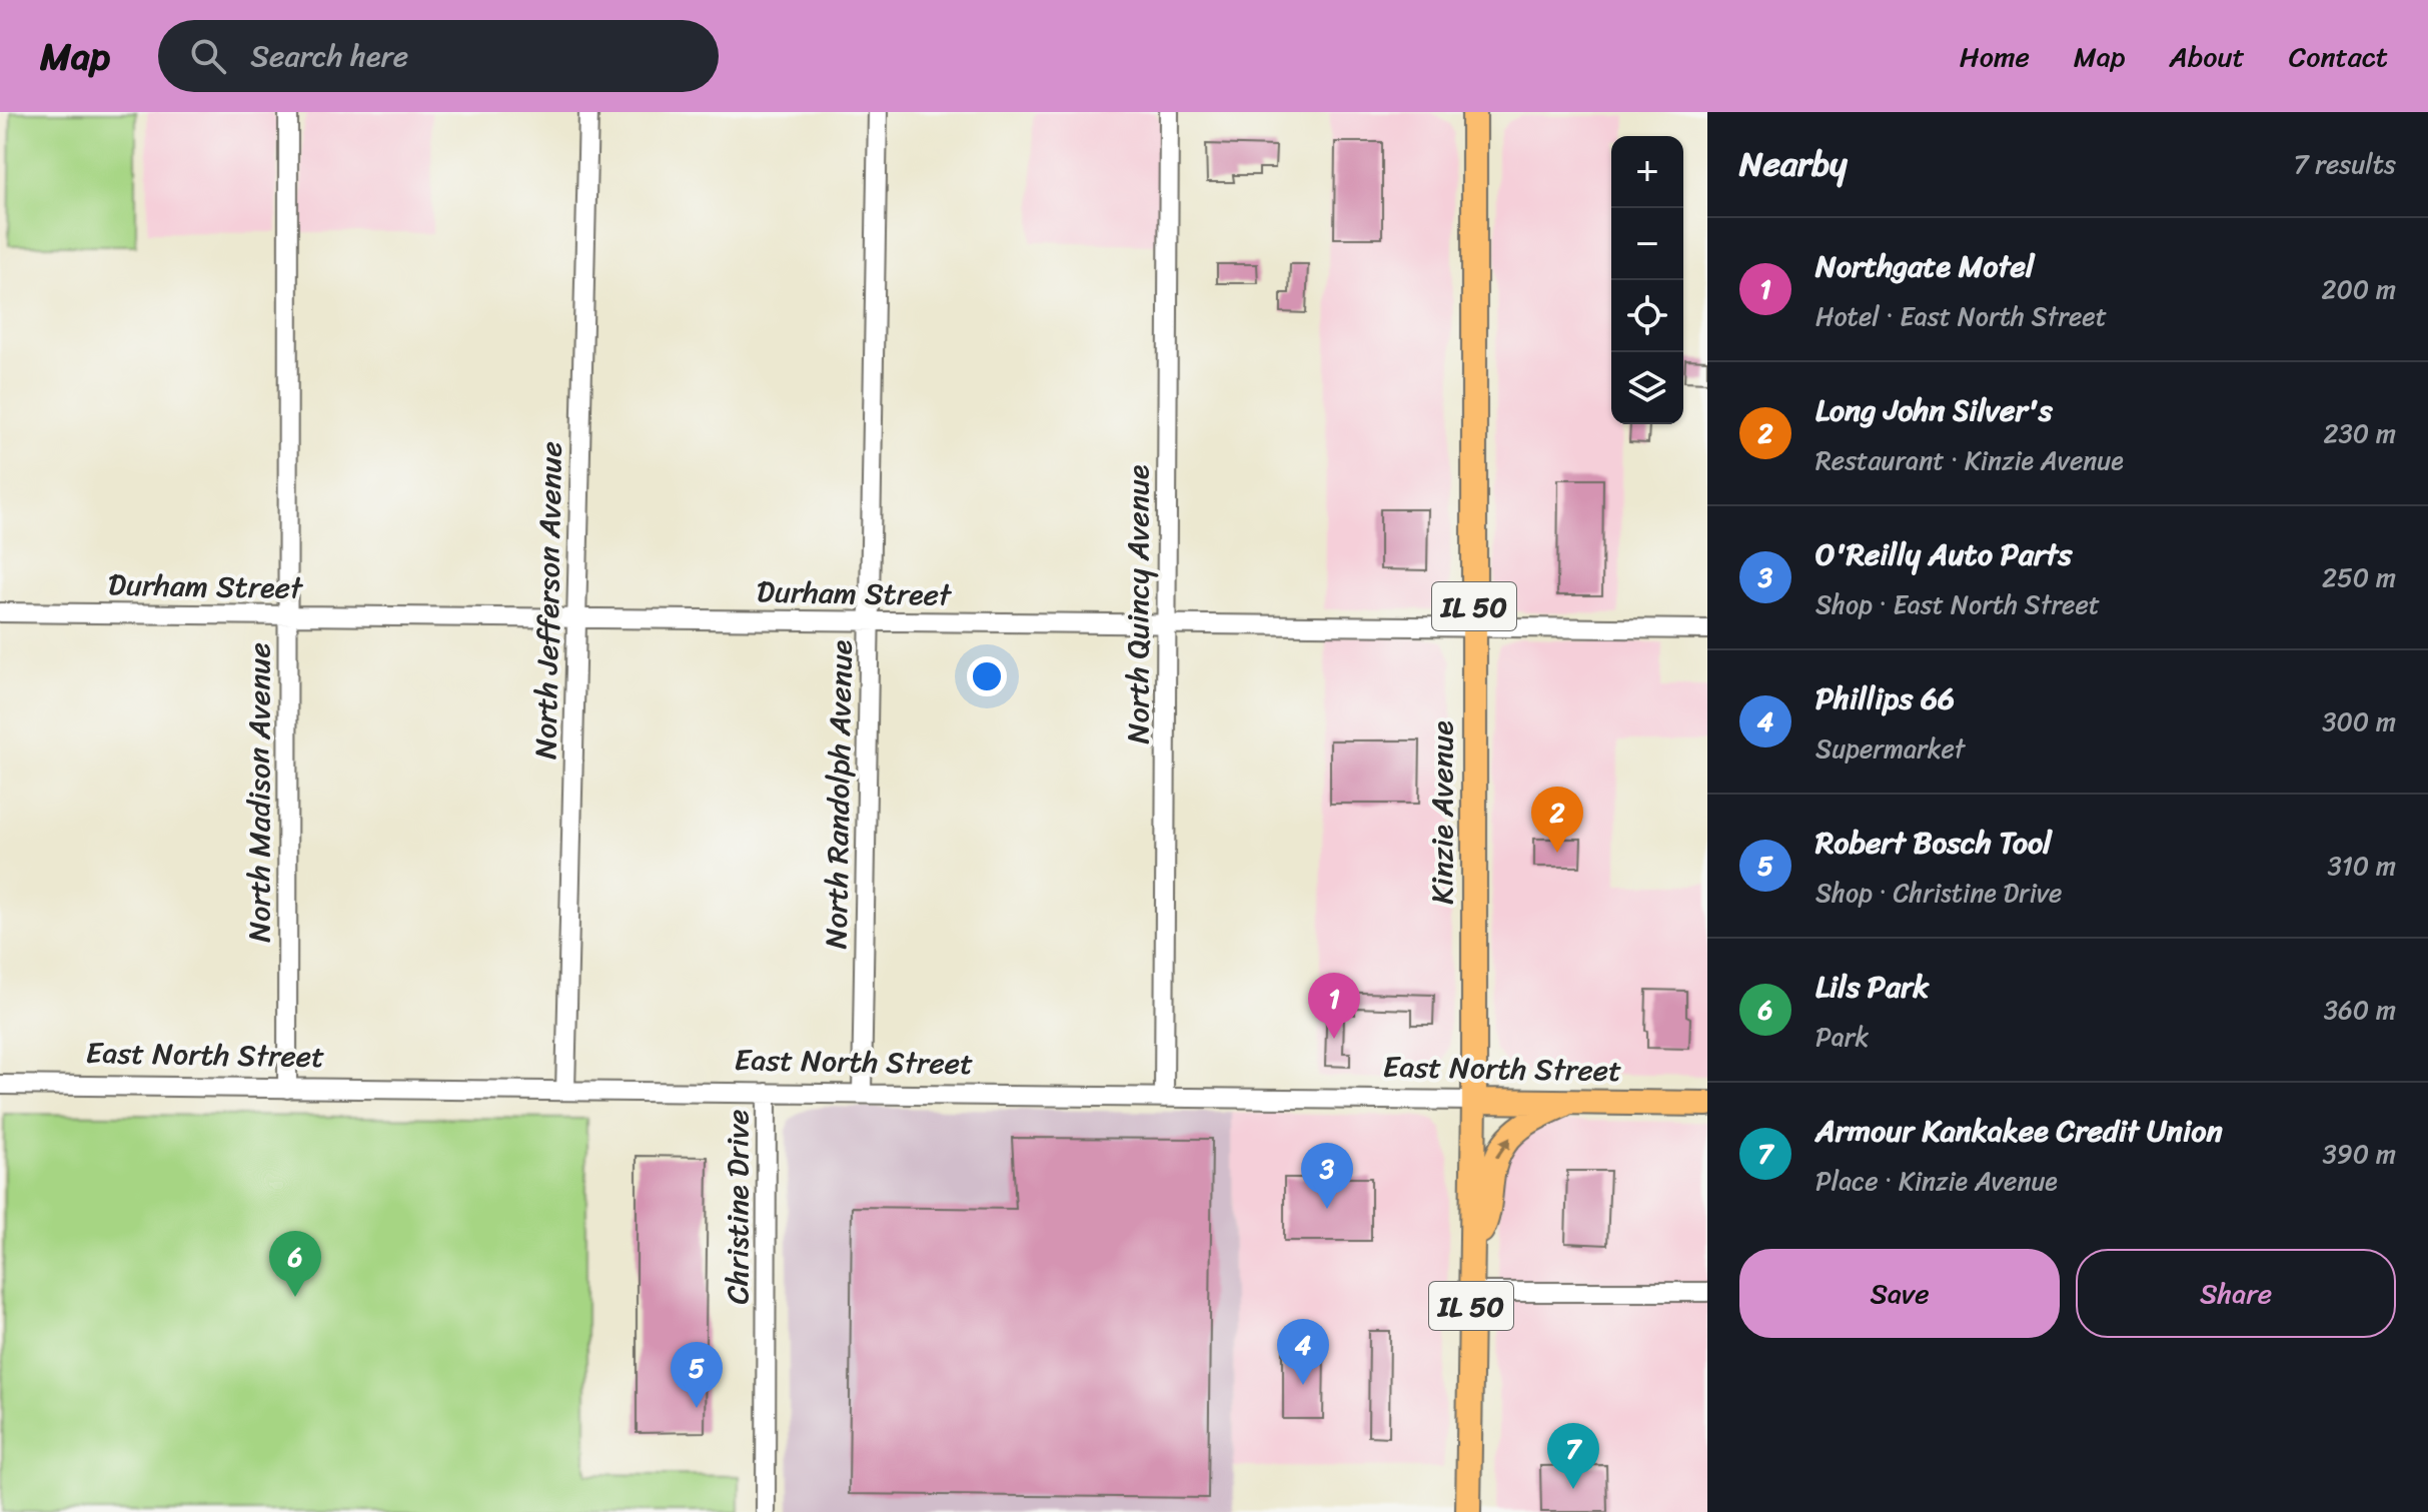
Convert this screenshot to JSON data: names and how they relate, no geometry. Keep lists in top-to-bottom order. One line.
{"streets":{"main road":["IL 50","Kinzie Avenue","East North Street"],"street":["Durham Street","North Jefferson Avenue","North Quincy Avenue","North Madison Avenue","North Randolph Avenue","Christine Drive"]},"crossings":[["Durham Street","North Jefferson Avenue"],["Durham Street","North Quincy Avenue"],["Durham Street","North Madison Avenue"],["Durham Street","North Randolph Avenue"],["Durham Street","Kinzie Avenue"],["North Jefferson Avenue","East North Street"],["North Quincy Avenue","East North Street"],["North Madison Avenue","East North Street"],["North Randolph Avenue","East North Street"],["Kinzie Avenue","East North Street"],["East North Street","Christine Drive"]],"page":{"header":"Map","search":"Search here","nav":["Home","Map","About","Contact"],"heading":["Nearby","7 results"],"map_buttons":["+","−"],"list":[{"mark":"1","name":"Northgate Motel","note":"Hotel · East North Street","value":"200 m"},{"mark":"2","name":"Long John Silver's","note":"Restaurant · Kinzie Avenue","value":"230 m"},{"mark":"3","name":"O'Reilly Auto Parts","note":"Shop · East North Street","value":"250 m"},{"mark":"4","name":"Phillips 66","note":"Supermarket","value":"300 m"},{"mark":"5","name":"Robert Bosch Tool","note":"Shop · Christine Drive","value":"310 m"},{"mark":"6","name":"Lils Park","note":"Park","value":"360 m"},{"mark":"7","name":"Armour Kankakee Credit Union","note":"Place · Kinzie Avenue","value":"390 m"}],"pins":["2","1","3","6","4","5","7"],"buttons":["Save","Share"]}}
